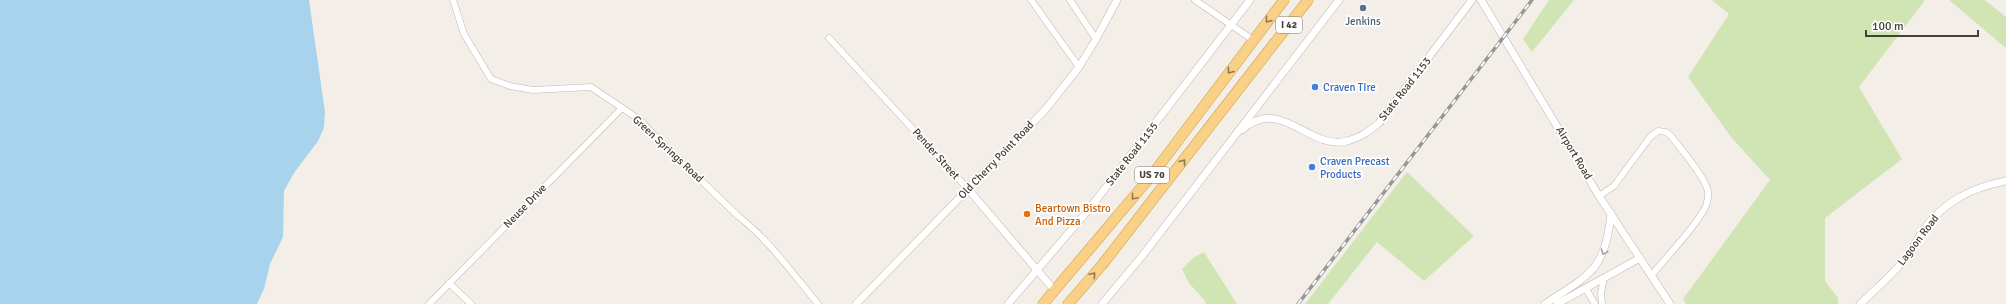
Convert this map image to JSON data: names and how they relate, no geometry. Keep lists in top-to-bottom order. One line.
{"streets":{"highway":["I 42","US 70"],"street":["State Road 1153","Green Springs Road","Airport Road","Pender Street","State Road 1155","Old Cherry Point Road","Neuse Drive","Lagoon Road"]},"crossings":[["Green Springs Road","Neuse Drive"],["Pender Street","State Road 1155"],["Pender Street","Old Cherry Point Road"],["Pender Street","US 70"]],"places":["Jenkins","Craven TIre","Craven Precast Products","Beartown Bistro And Pizza"],"scale_bar":"100 m"}
